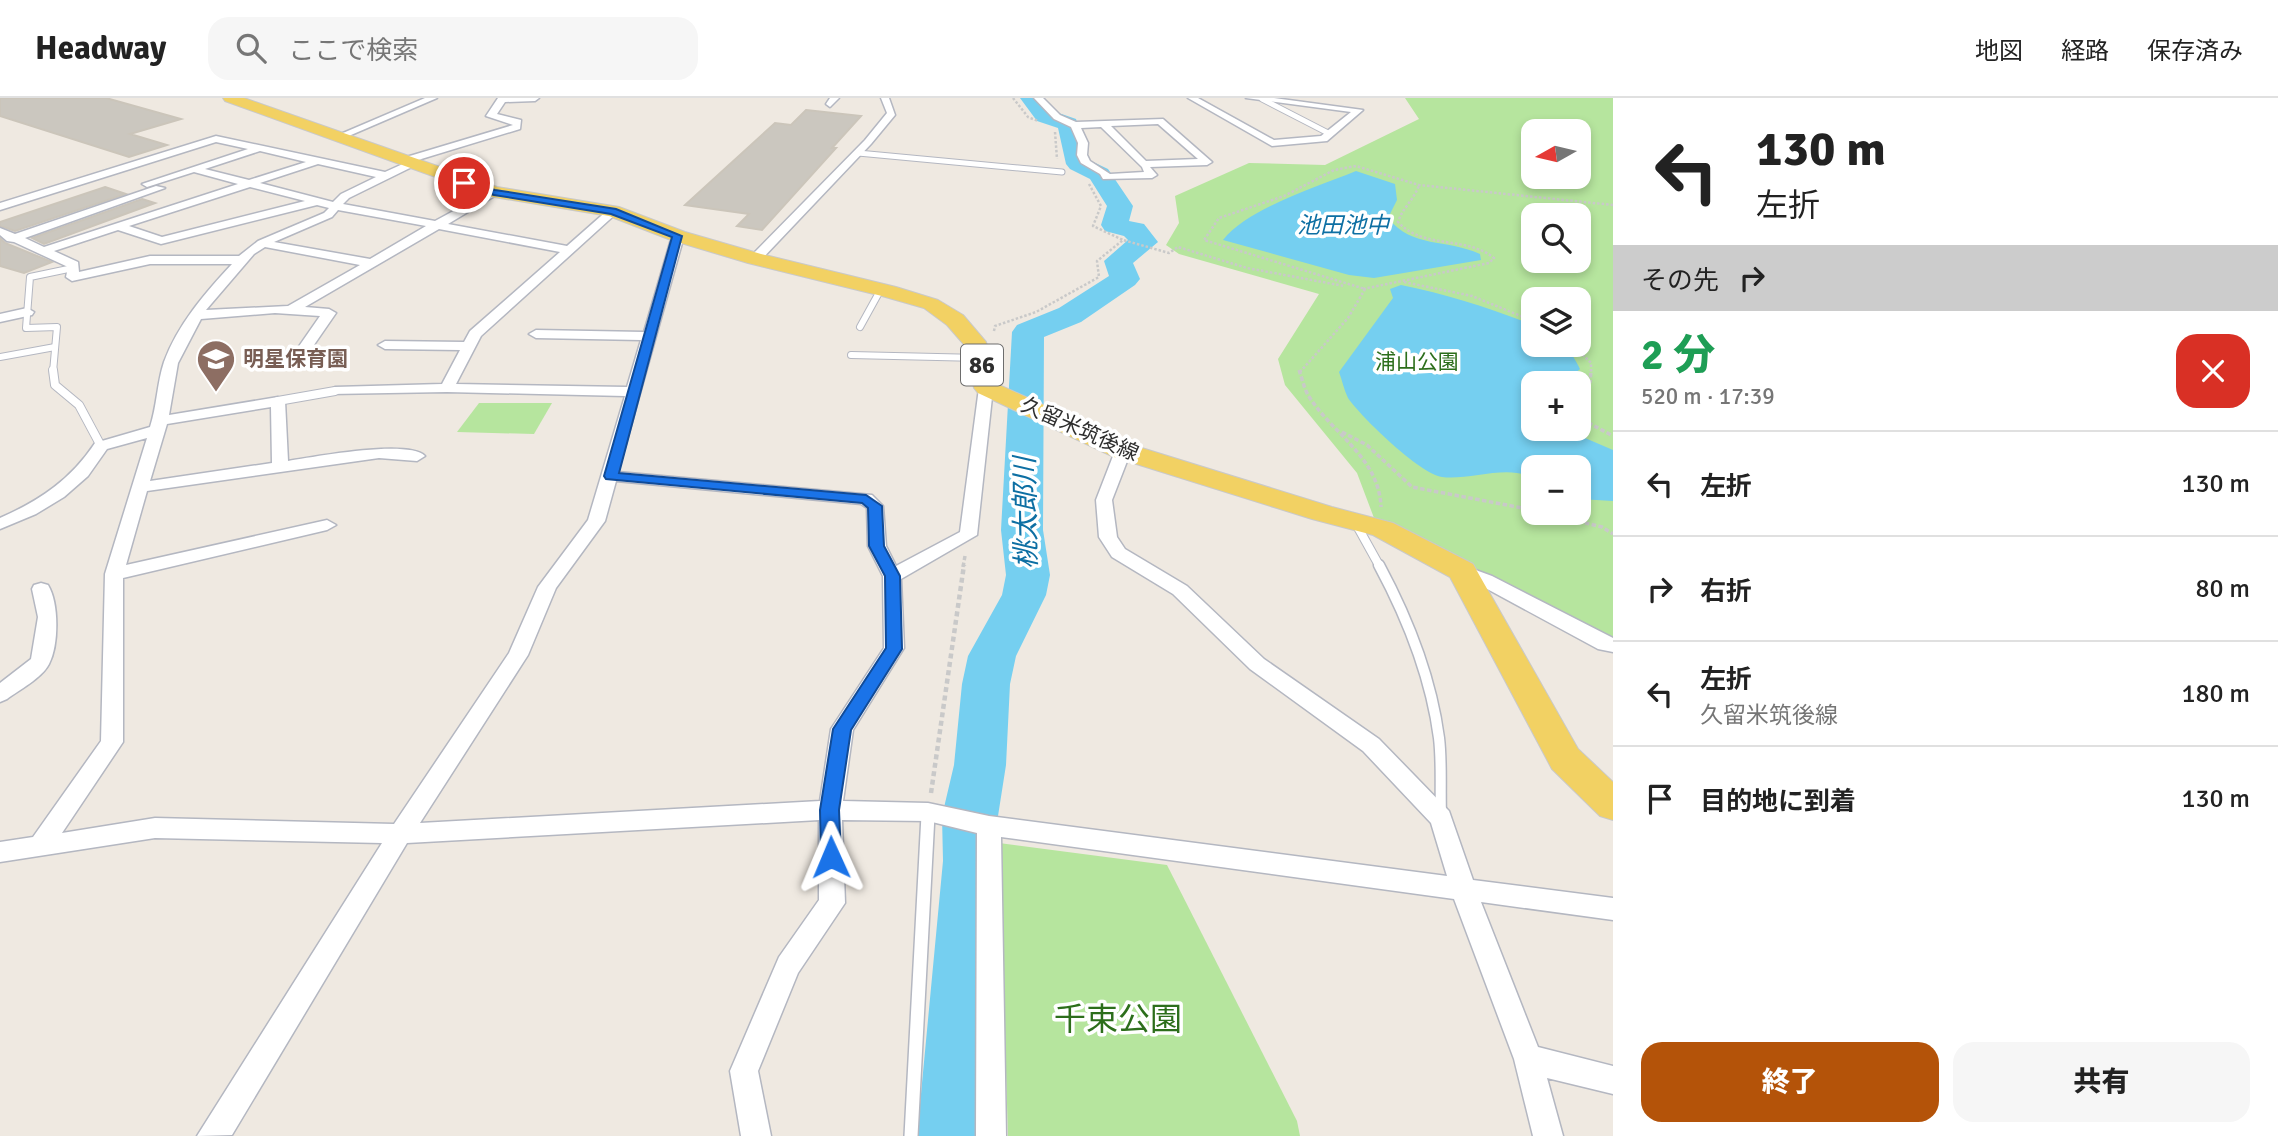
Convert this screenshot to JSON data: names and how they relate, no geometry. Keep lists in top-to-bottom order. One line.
{"streets":{"main road":["86","久留米筑後線"]},"water":["池田池中","桃太郎川"],"parks":["浦山公園","千束公園"],"places":{"school or university":["明星保育園"]},"north":"left","page":{"header":"Headway","search":"ここで検索","nav":["地図","経路","保存済み"],"turn":["130 m","左折"],"map_buttons":["+","−"],"then":"その先","heading":["2 分","520 m · 17:39"],"list":[{"name":"左折","value":"130 m"},{"name":"右折","value":"80 m"},{"name":"左折","note":"久留米筑後線","value":"180 m"},{"name":"目的地に到着","value":"130 m"}],"buttons":["終了","共有"]}}
